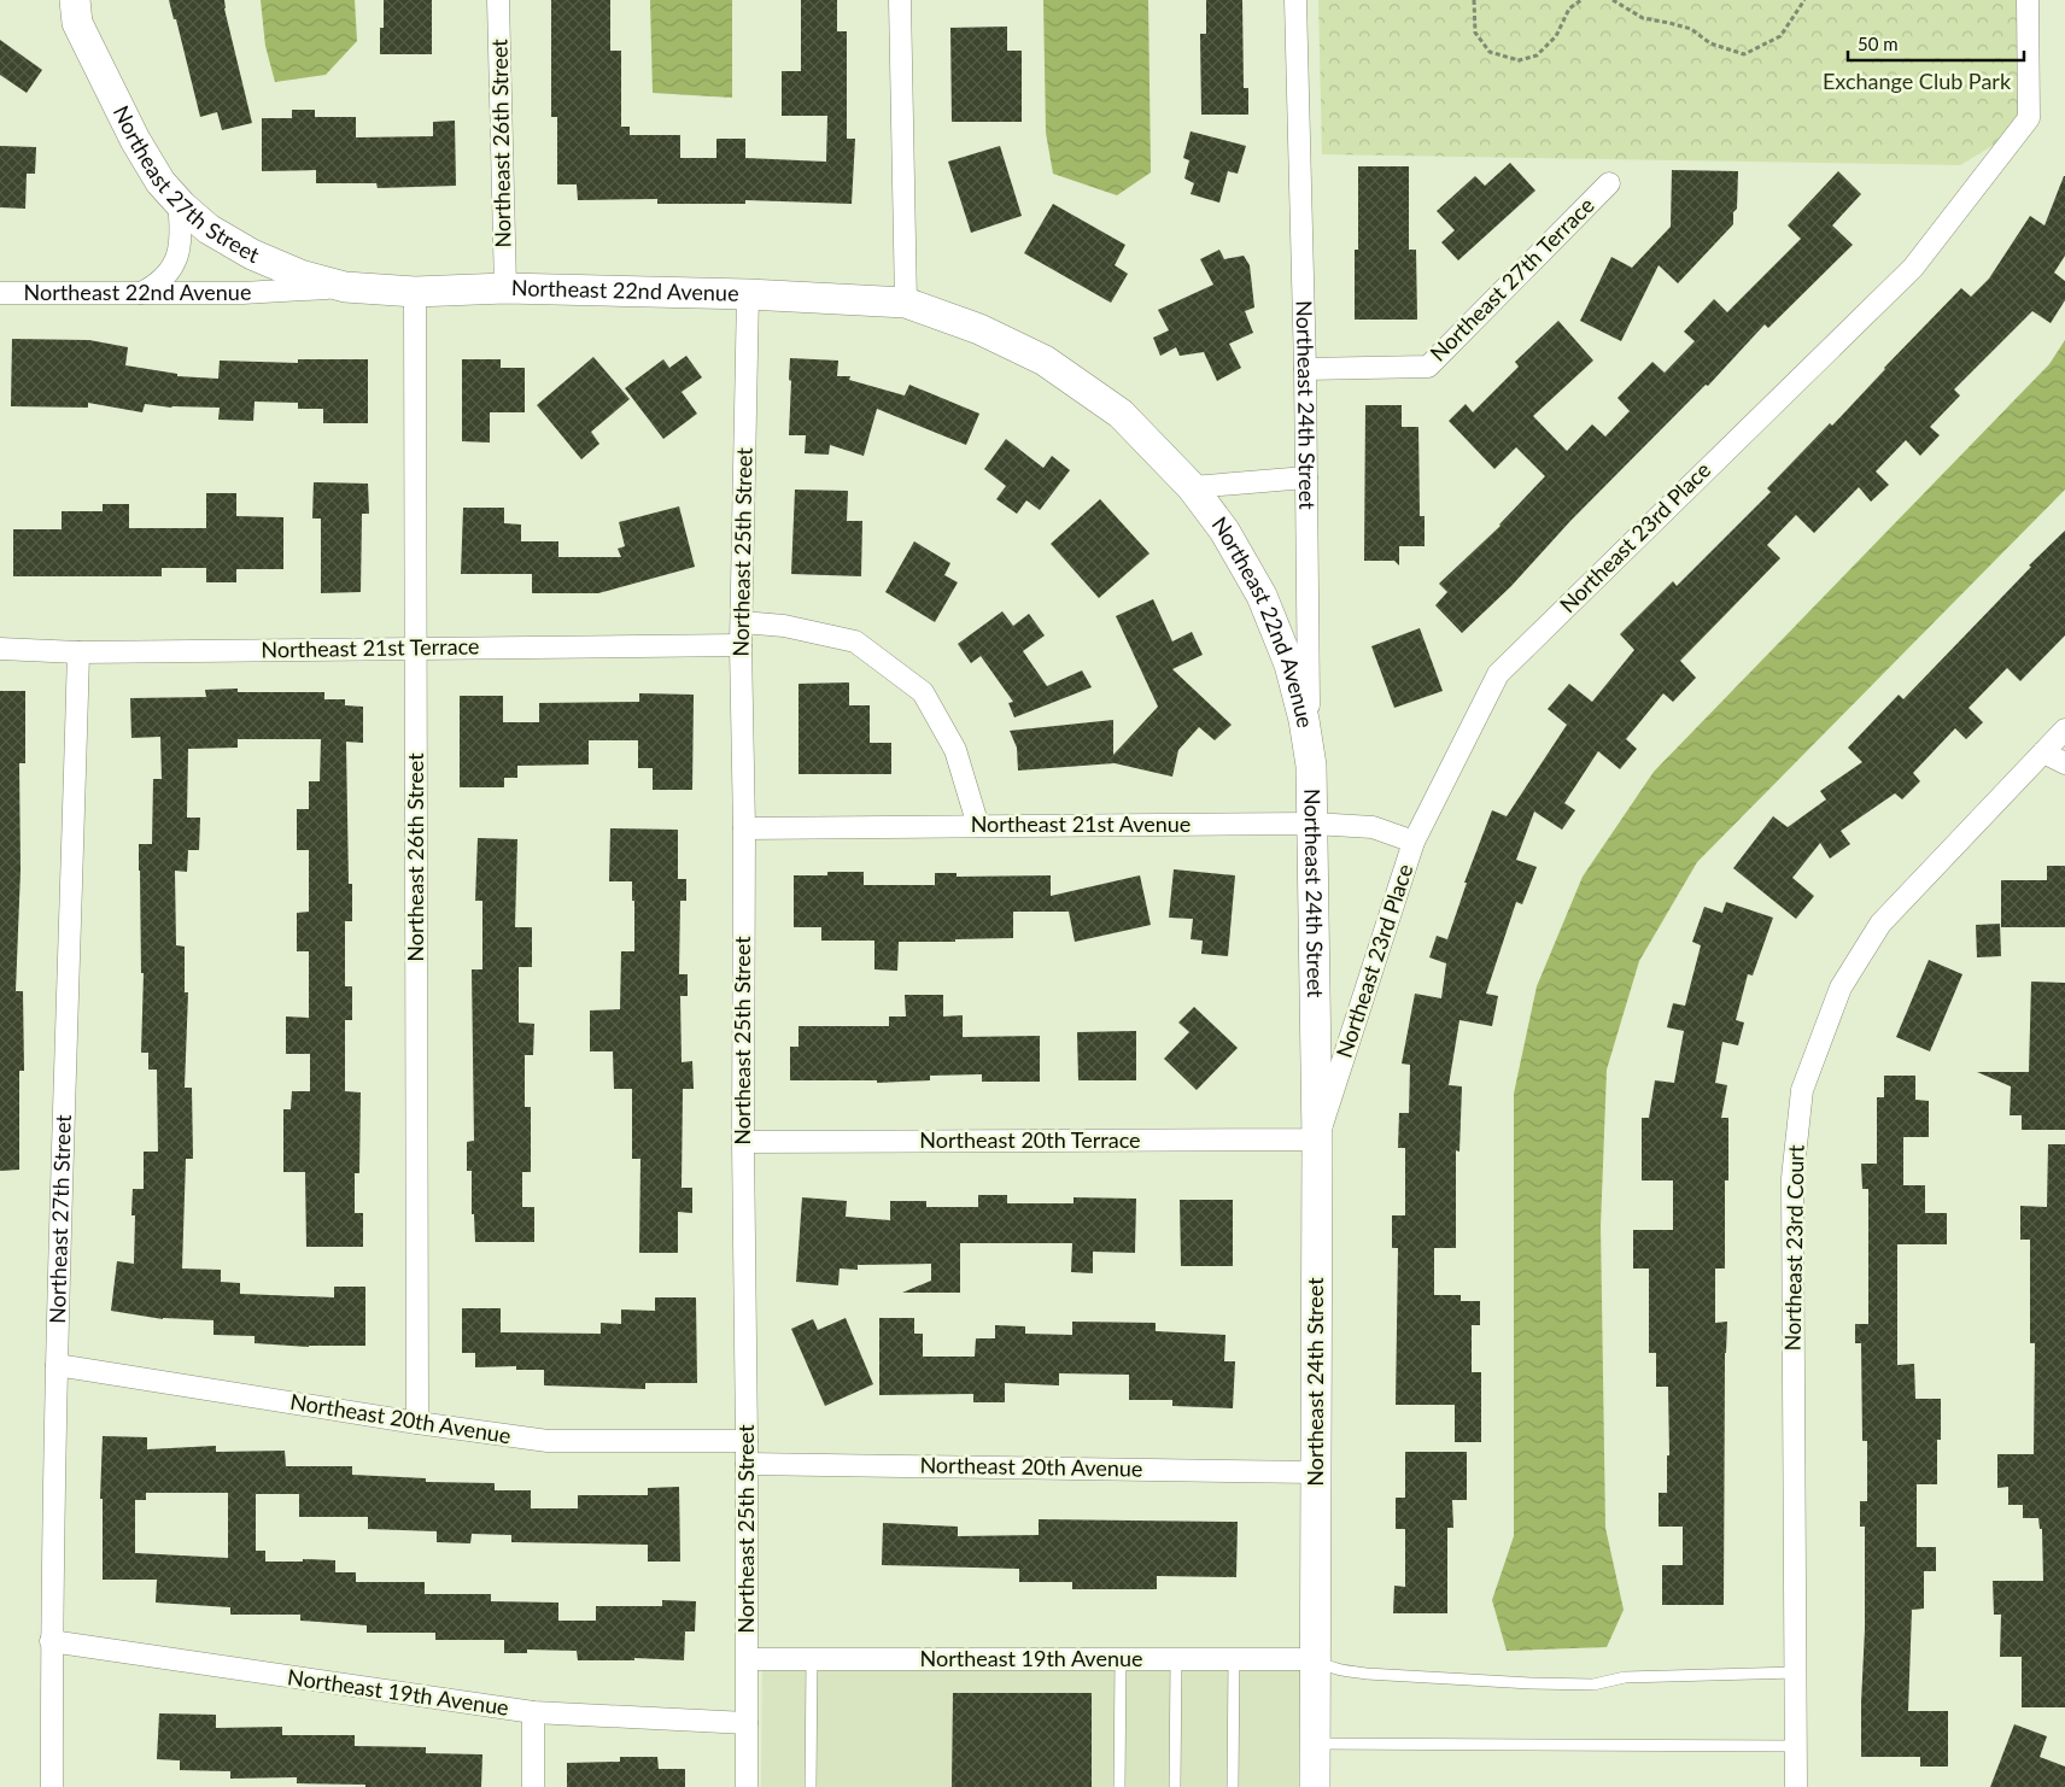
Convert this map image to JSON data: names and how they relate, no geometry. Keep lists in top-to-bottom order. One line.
{"streets":{"street":["Northeast 26th Street","Northeast 27th Street","Northeast 27th Terrace","Northeast 22nd Avenue","Northeast 24th Street","Northeast 23rd Place","Northeast 25th Street","Northeast 21st Terrace","Northeast 21st Avenue","Northeast 20th Terrace","Northeast 23rd Court","Northeast 20th Avenue","Northeast 19th Avenue"]},"crossings":[["Northeast 26th Street","Northeast 22nd Avenue"],["Northeast 26th Street","Northeast 21st Terrace"],["Northeast 26th Street","Northeast 20th Avenue"],["Northeast 27th Street","Northeast 22nd Avenue"],["Northeast 27th Street","Northeast 21st Terrace"],["Northeast 27th Street","Northeast 20th Avenue"],["Northeast 27th Street","Northeast 19th Avenue"],["Northeast 27th Terrace","Northeast 24th Street"],["Northeast 22nd Avenue","Northeast 24th Street"],["Northeast 22nd Avenue","Northeast 25th Street"],["Northeast 24th Street","Northeast 23rd Place"],["Northeast 24th Street","Northeast 21st Avenue"],["Northeast 24th Street","Northeast 20th Terrace"],["Northeast 24th Street","Northeast 20th Avenue"],["Northeast 24th Street","Northeast 19th Avenue"],["Northeast 23rd Place","Northeast 21st Avenue"],["Northeast 23rd Place","Northeast 20th Terrace"],["Northeast 25th Street","Northeast 21st Terrace"],["Northeast 25th Street","Northeast 21st Avenue"],["Northeast 25th Street","Northeast 20th Terrace"],["Northeast 25th Street","Northeast 20th Avenue"],["Northeast 25th Street","Northeast 19th Avenue"]],"parks":["Exchange Club Park"],"scale_bar":"50 m"}
